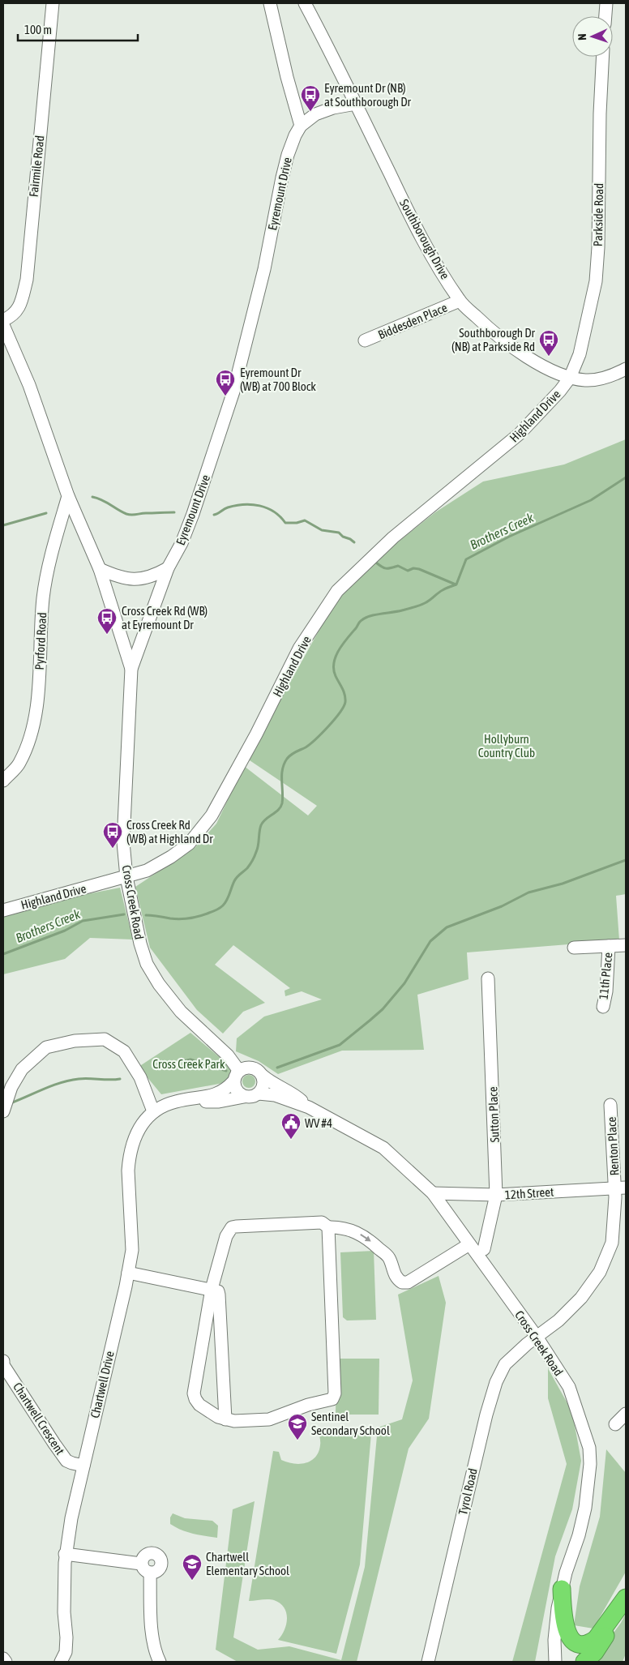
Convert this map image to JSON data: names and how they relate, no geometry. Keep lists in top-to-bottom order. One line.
{"streets":{"street":["Fairmile Road","Eyremount Drive","Parkside Road","Southborough Drive","Biddesden Place","Highland Drive","Pyrford Road","Cross Creek Road","11th Place","Sutton Place","Renton Place","12th Street","Chartwell Drive","Chartwell Crescent","Tyrol Road"]},"crossings":[["Eyremount Drive","Cross Creek Road"],["Parkside Road","Southborough Drive"],["Parkside Road","Highland Drive"],["Southborough Drive","Biddesden Place"],["Southborough Drive","Highland Drive"],["Highland Drive","Cross Creek Road"],["Cross Creek Road","Renton Place"],["Cross Creek Road","12th Street"],["Cross Creek Road","Tyrol Road"],["Sutton Place","12th Street"],["Renton Place","12th Street"],["Renton Place","Tyrol Road"],["Chartwell Drive","Chartwell Crescent"]],"water":["Brothers Creek"],"parks":["Hollyburn Country Club","Cross Creek Park"],"places":{"bus stop":["Eyremount Dr (NB) at Southborough Dr","Southborough Dr (NB) at Parkside Rd","Eyremount Dr (WB) at 700 Block","Cross Creek Rd (WB) at Eyremount Dr","Cross Creek Rd (WB) at Highland Dr"],"public building":["WV #4"],"school or university":["Sentinel Secondary School","Chartwell Elementary School"]},"scale_bar":"100 m","north":"left"}
